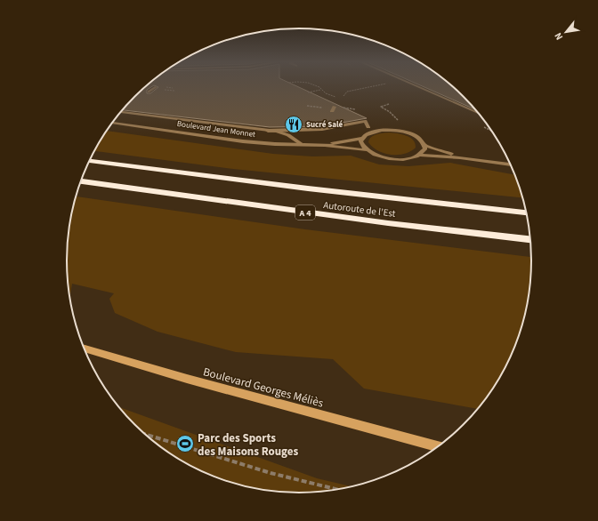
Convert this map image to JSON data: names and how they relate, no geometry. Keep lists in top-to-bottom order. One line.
{"streets":{"highway":["Autoroute de l’Est","A 4"],"main road":["Boulevard Georges Méliès"],"street":["Boulevard Jean Monnet"]},"places":{"restaurant":["Sucré Salé"],"sports":["Parc des Sports des Maisons Rouges"]},"north":"bottom left"}
